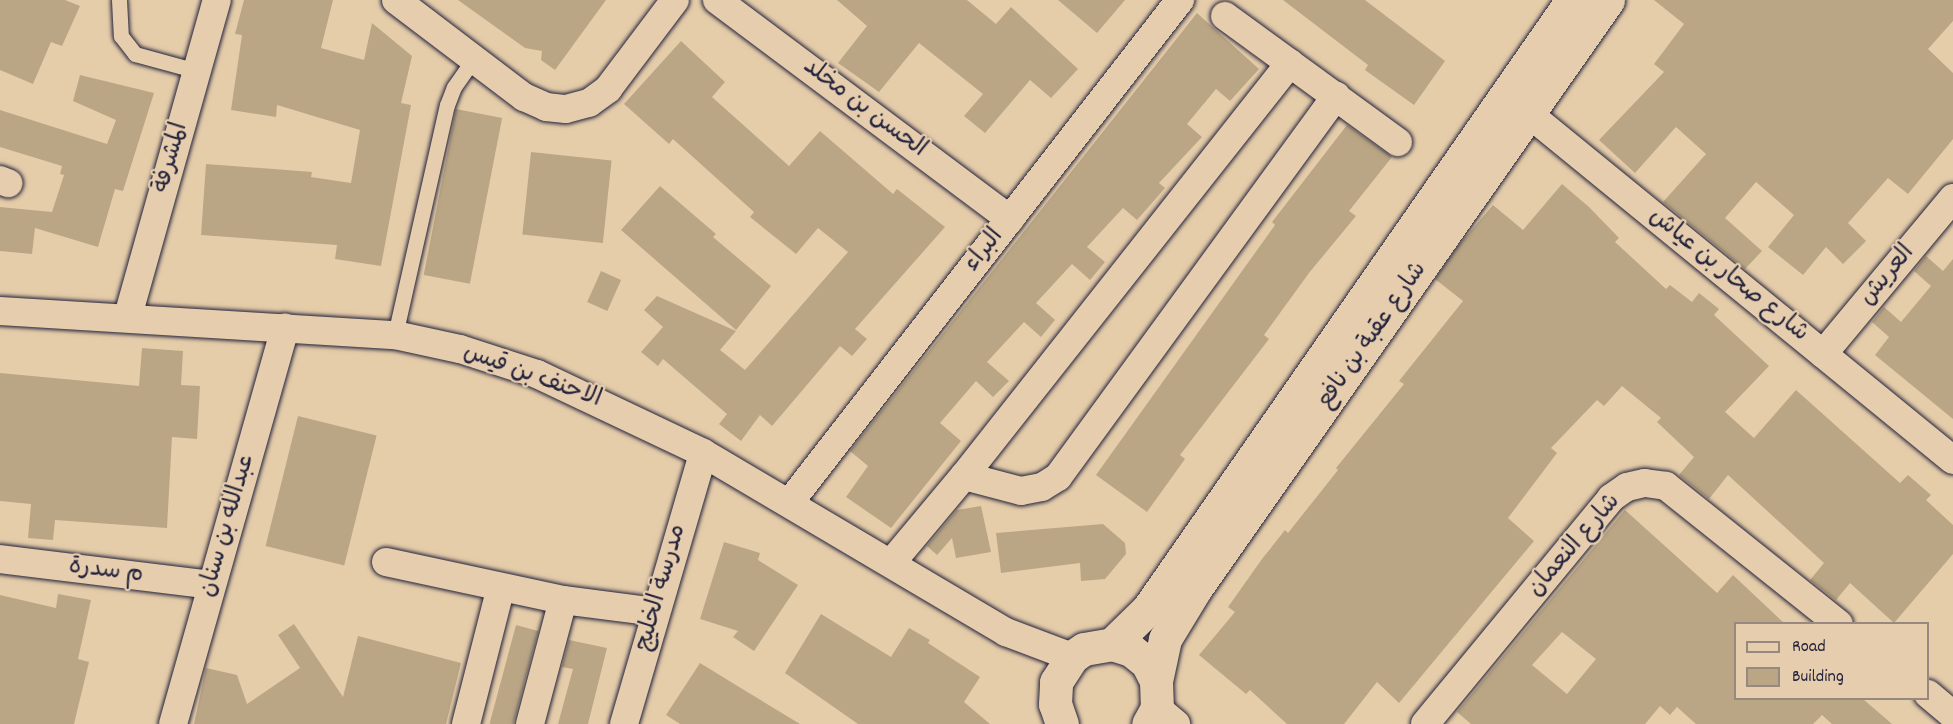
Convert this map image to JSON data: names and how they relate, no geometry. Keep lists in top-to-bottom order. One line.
{"streets":{"street":["الحسن بن مخلد","المشرفة","البراء","شارع صحار بن عياش","العريش","شارع عقبة بن نافع","الاحنف بن قيس","عبدالله بن سنان","شارع النعمان","م سدرة","مدرسة الخليج"]},"crossings":[["الحسن بن مخلد","البراء"],["المشرفة","الاحنف بن قيس"],["البراء","الاحنف بن قيس"],["شارع صحار بن عياش","العريش"],["شارع صحار بن عياش","شارع عقبة بن نافع"],["الاحنف بن قيس","عبدالله بن سنان"],["الاحنف بن قيس","مدرسة الخليج"],["عبدالله بن سنان","م سدرة"]],"legend":["Road","Building"]}
